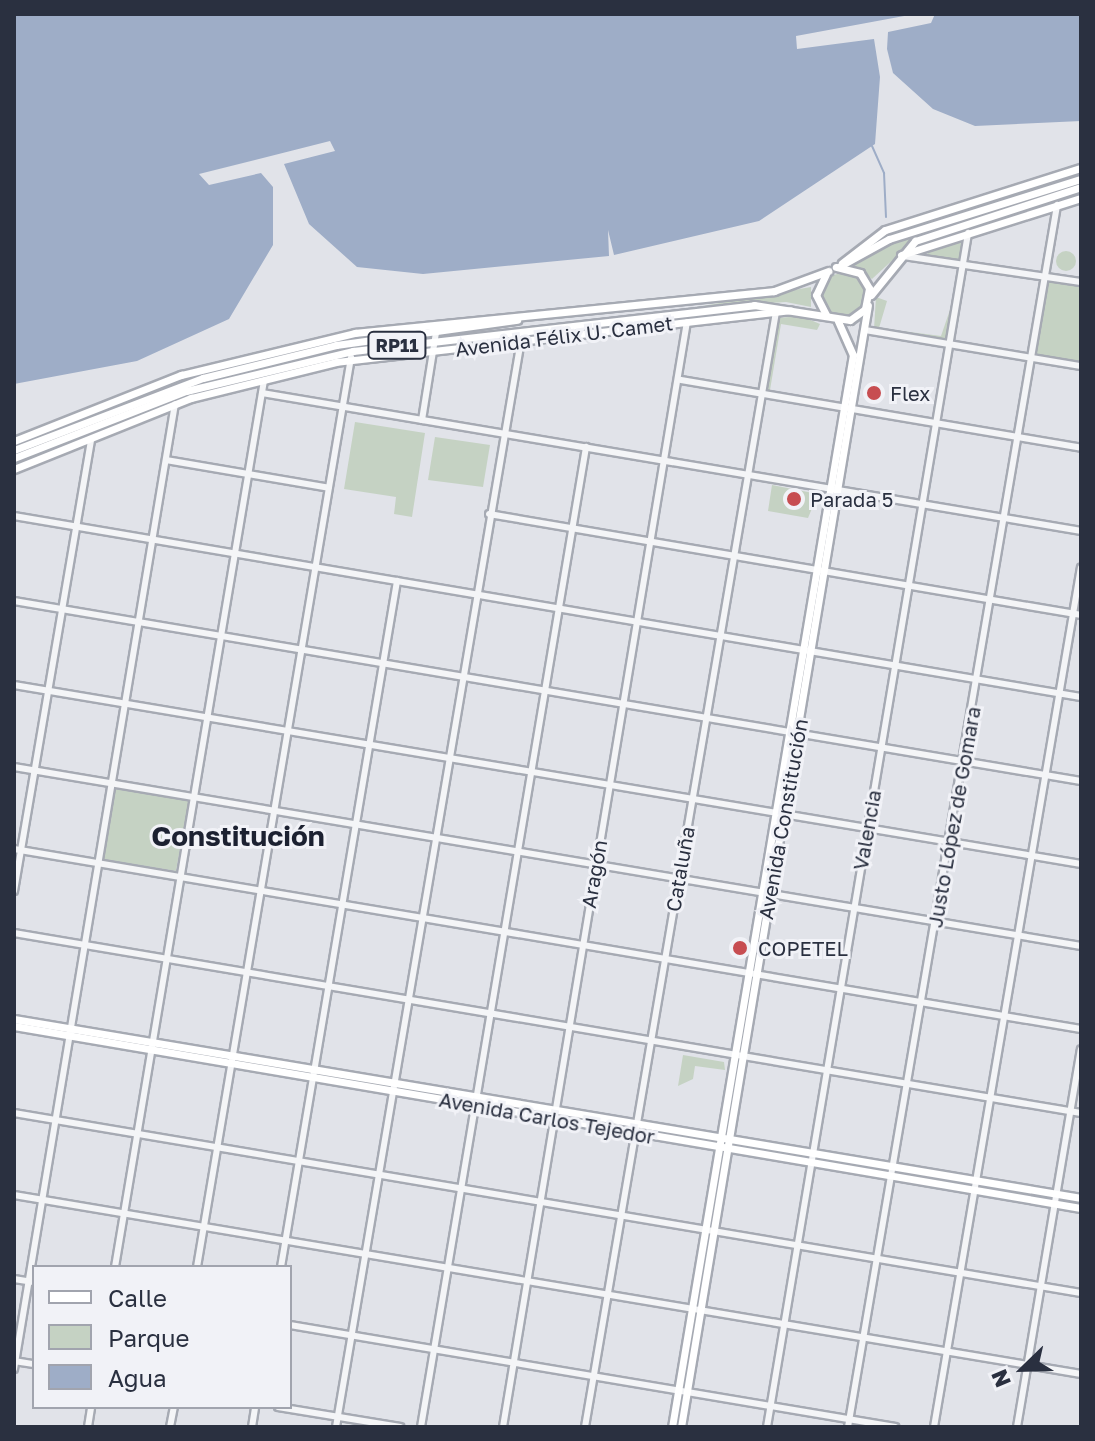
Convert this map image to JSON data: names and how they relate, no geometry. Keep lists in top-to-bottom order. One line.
{"streets":{"main road":["Avenida Félix U. Camet","RP11","Avenida Constitución","Avenida Carlos Tejedor"],"street":["Justo López de Gomara","Valencia","Cataluña","Aragón"]},"crossings":[["Avenida Félix U. Camet","RP11"],["Avenida Félix U. Camet","Avenida Constitución"],["Avenida Félix U. Camet","Cataluña"],["Avenida Félix U. Camet","Aragón"],["RP11","Avenida Constitución"],["Justo López de Gomara","Avenida Carlos Tejedor"],["Avenida Constitución","Avenida Carlos Tejedor"],["Valencia","Avenida Carlos Tejedor"],["Cataluña","Avenida Carlos Tejedor"],["Aragón","Avenida Carlos Tejedor"]],"districts":["Constitución"],"places":["Flex","Parada 5","COPETEL"],"legend":["Calle","Parque","Agua"],"north":"bottom left"}
